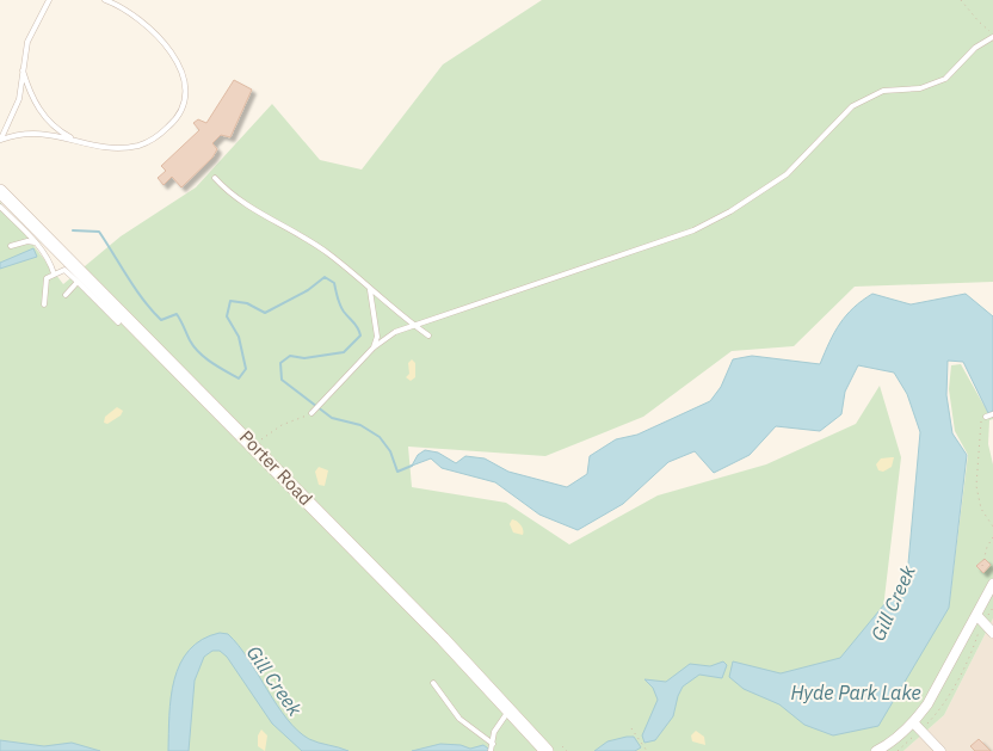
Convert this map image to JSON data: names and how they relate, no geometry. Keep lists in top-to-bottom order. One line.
{"streets":{"main road":["Porter Road"]},"water":["Gill Creek","Hyde Park Lake"]}
